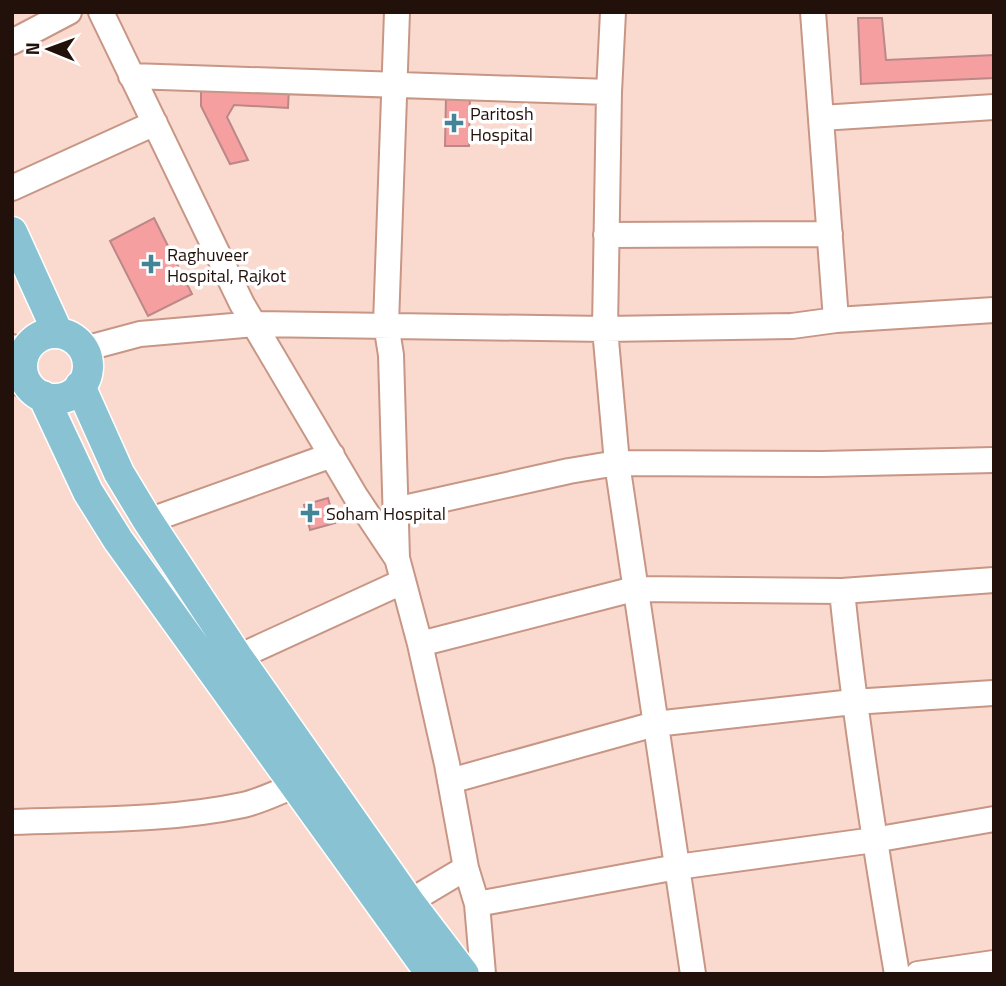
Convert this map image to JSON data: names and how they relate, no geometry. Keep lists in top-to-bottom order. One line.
{"places":{"health":["Paritosh Hospital","Raghuveer Hospital, Rajkot","Soham Hospital"]},"north":"left"}
